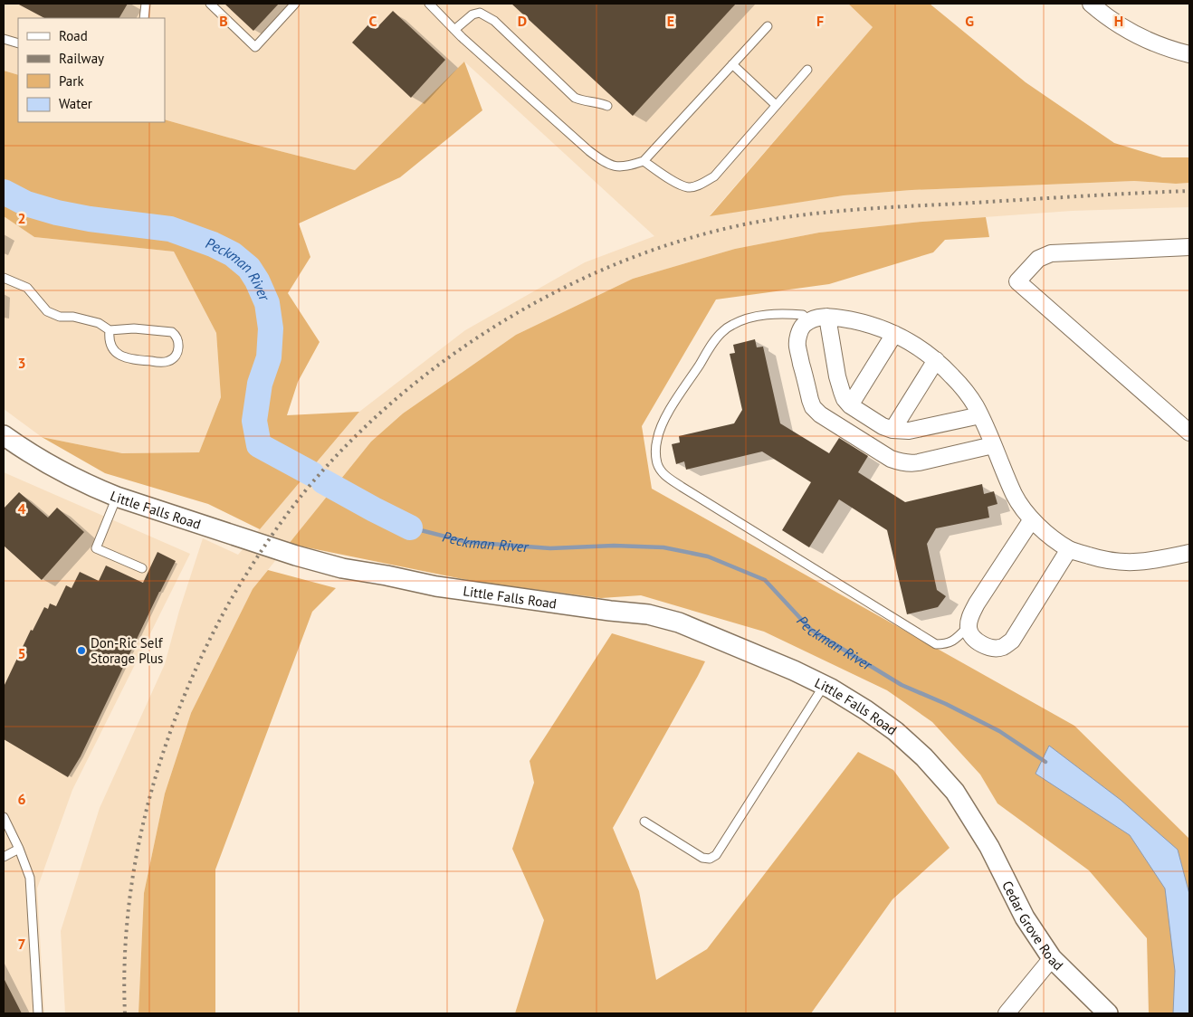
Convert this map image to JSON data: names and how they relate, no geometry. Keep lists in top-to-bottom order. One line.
{"streets":{"street":["Little Falls Road","Cedar Grove Road"]},"crossings":[["Little Falls Road","Cedar Grove Road"]],"water":["Peckman River"],"places":["Don-Ric Self Storage Plus"],"legend":["Road","Railway","Park","Water"],"grid":{"columns":["B","C","D","E","F","G","H"],"rows":["2","3","4","5","6","7"]}}
